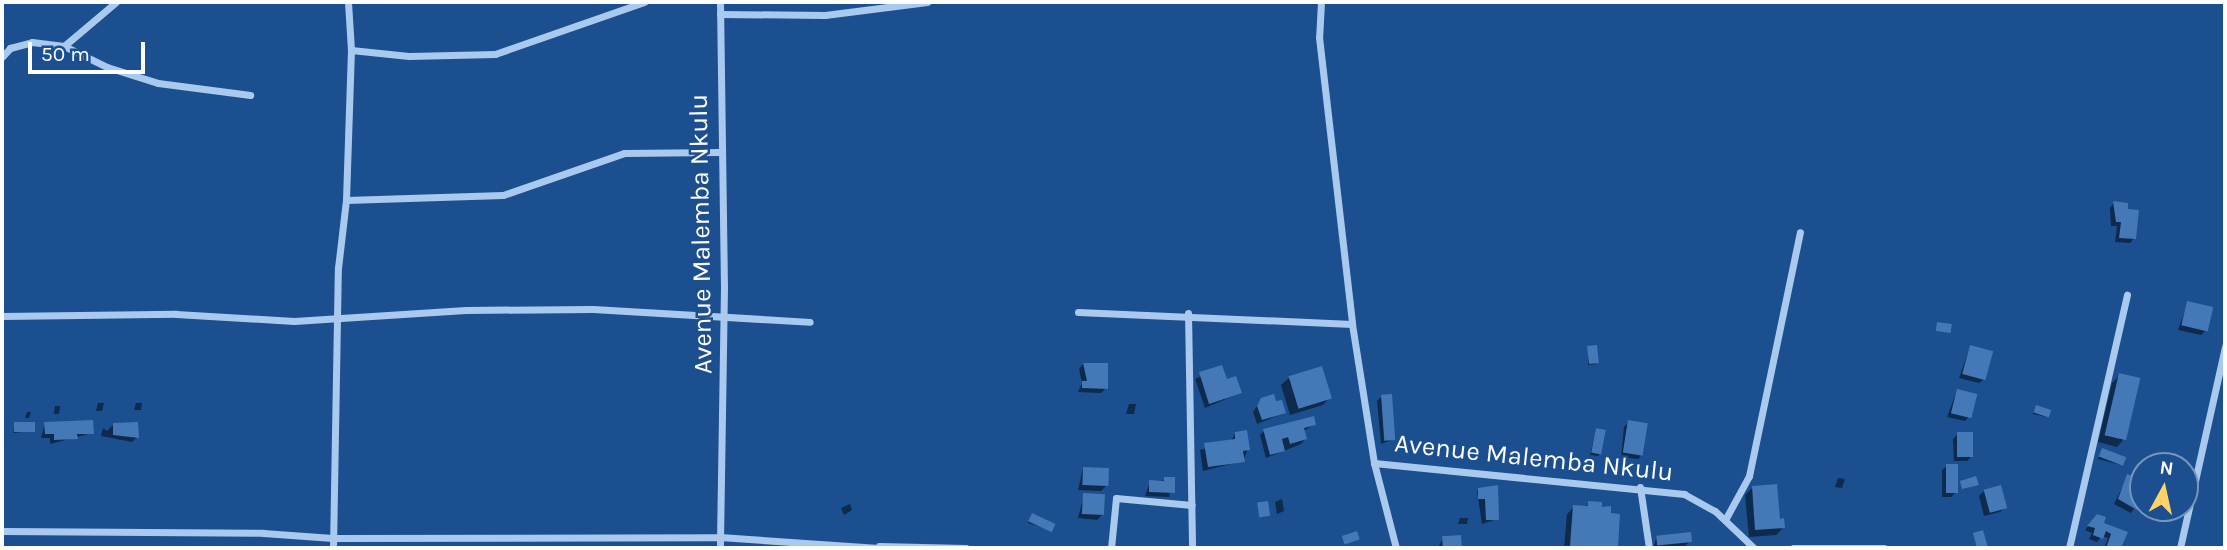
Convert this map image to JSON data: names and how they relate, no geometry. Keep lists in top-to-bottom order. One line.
{"streets":{"street":["Avenue Malemba Nkulu"]},"scale_bar":"50 m","north":"top"}
